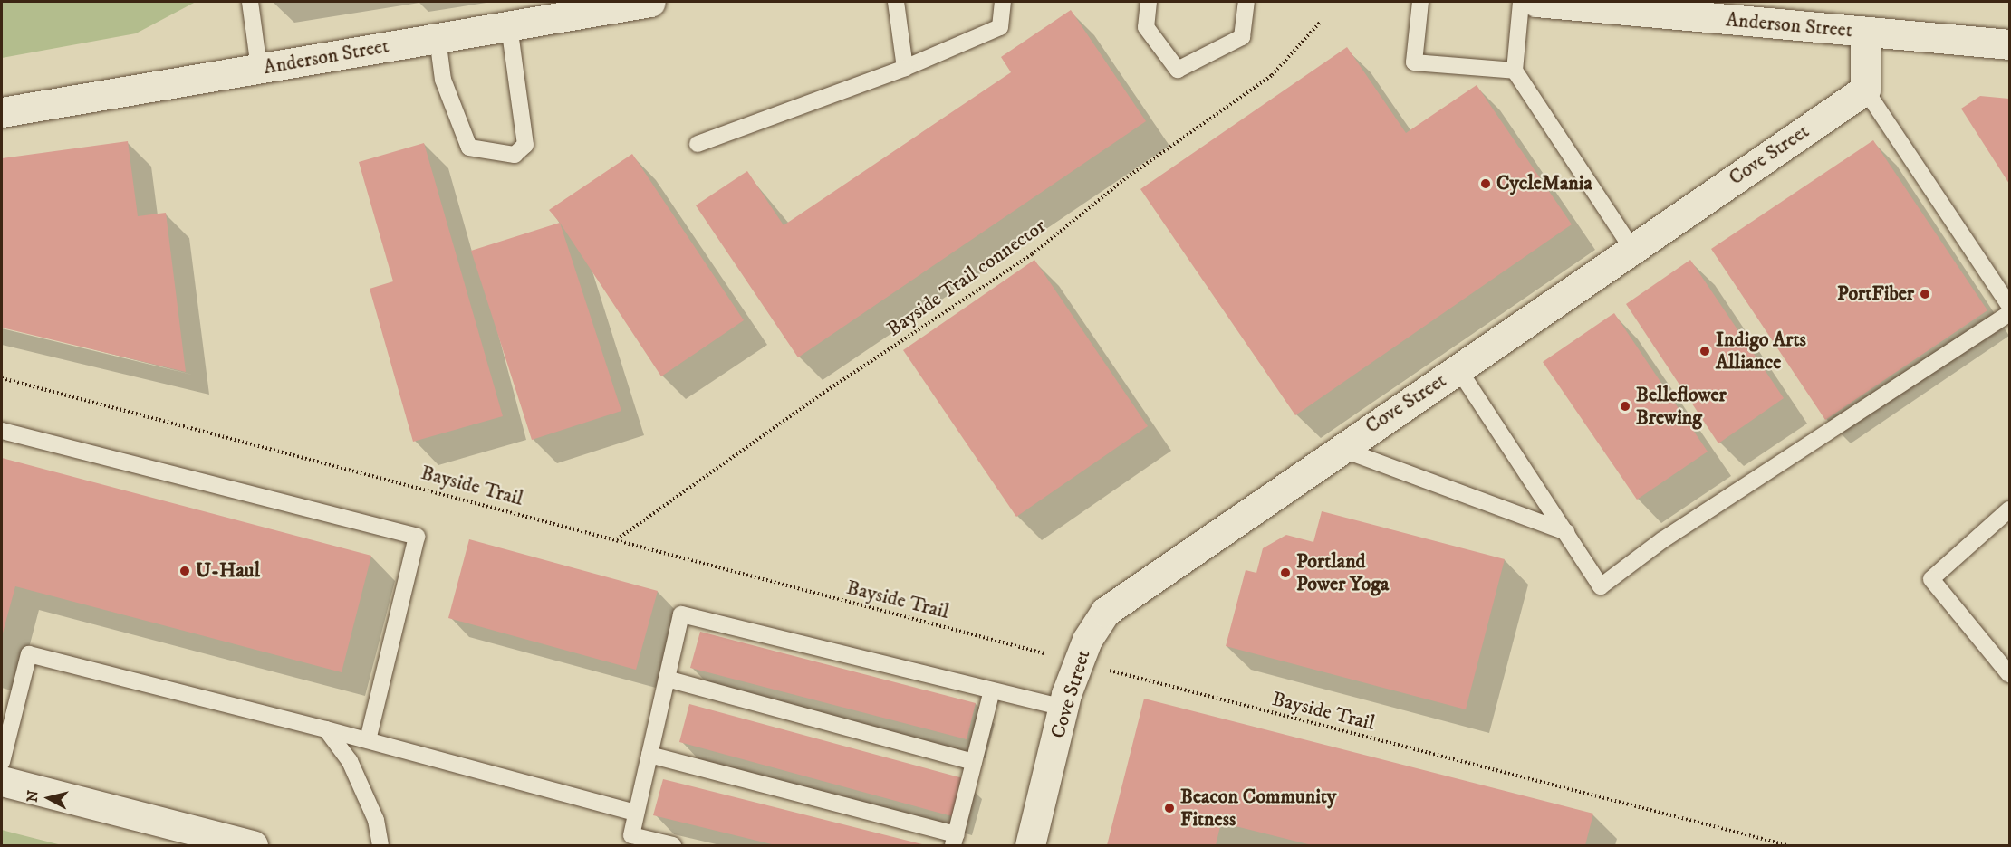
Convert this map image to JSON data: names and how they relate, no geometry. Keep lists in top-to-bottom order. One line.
{"streets":{"street":["Anderson Street","Cove Street"],"path":["Bayside Trail connector","Bayside Trail"]},"crossings":[["Cove Street","Bayside Trail"],["Bayside Trail connector","Bayside Trail"]],"places":["CycleMania","PortFiber","Indigo Arts Alliance","Belleflower Brewing","U-Haul","Portland Power Yoga","Beacon Community Fitness"],"north":"left"}
